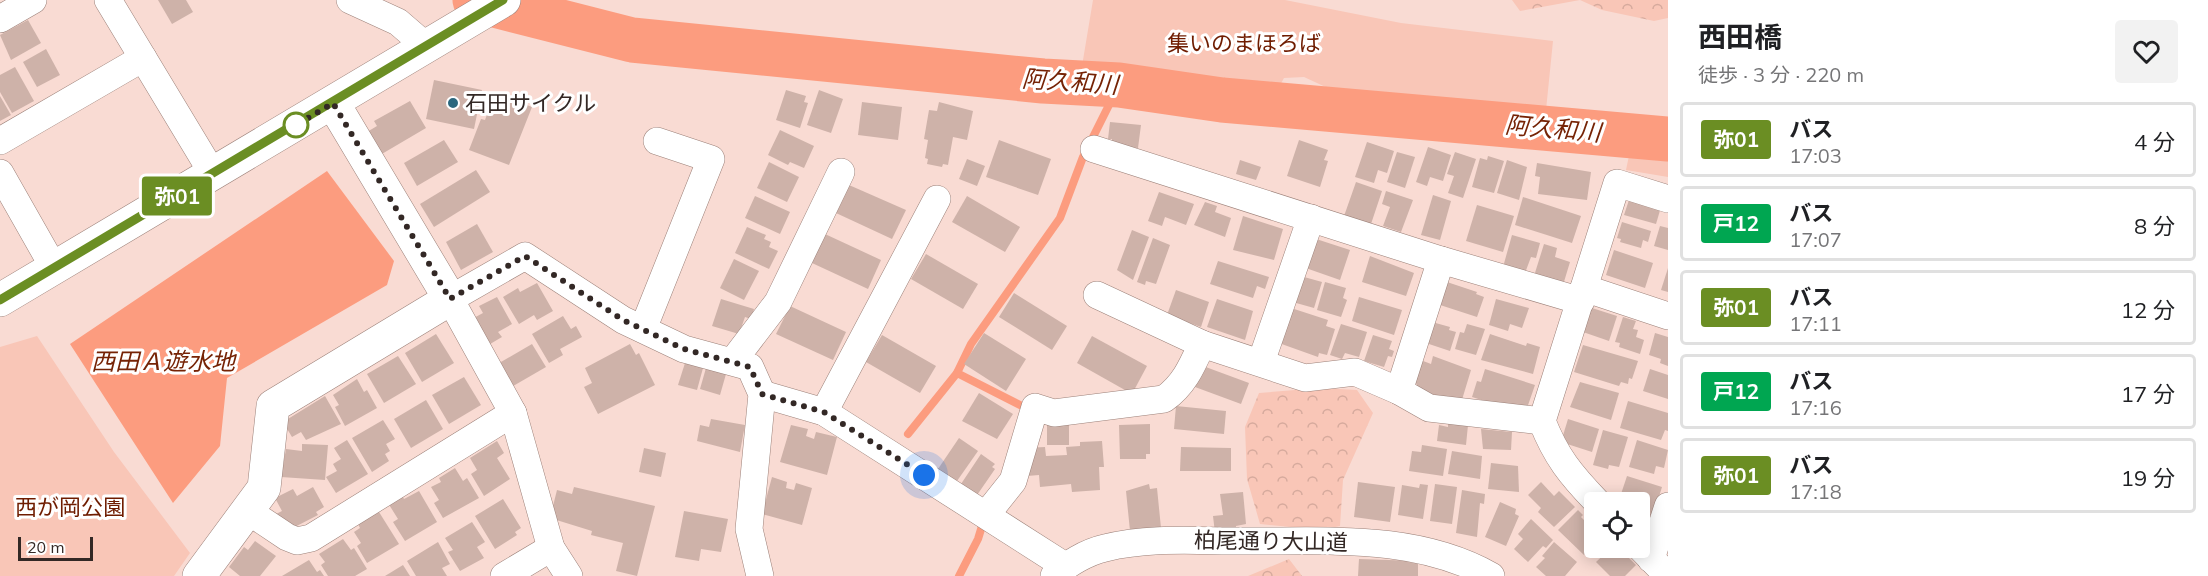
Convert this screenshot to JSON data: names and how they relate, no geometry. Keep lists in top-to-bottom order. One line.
{"streets":{"street":["柏尾通り大山道"]},"water":["阿久和川","西田Ａ遊水地"],"parks":["集いのまほろば","西が岡公園"],"places":["石田サイクル"],"lines":["bus line 弥01"],"scale_bar":"20 m","page":{"on_map":"弥01","heading":["西田橋","徒歩 · 3 分 · 220 m"],"list":[{"mark":"弥01","name":"バス","note":"17:03","value":"4 分"},{"mark":"戸12","name":"バス","note":"17:07","value":"8 分"},{"mark":"弥01","name":"バス","note":"17:11","value":"12 分"},{"mark":"戸12","name":"バス","note":"17:16","value":"17 分"},{"mark":"弥01","name":"バス","note":"17:18","value":"19 分"}],"scale":"20 m"}}
